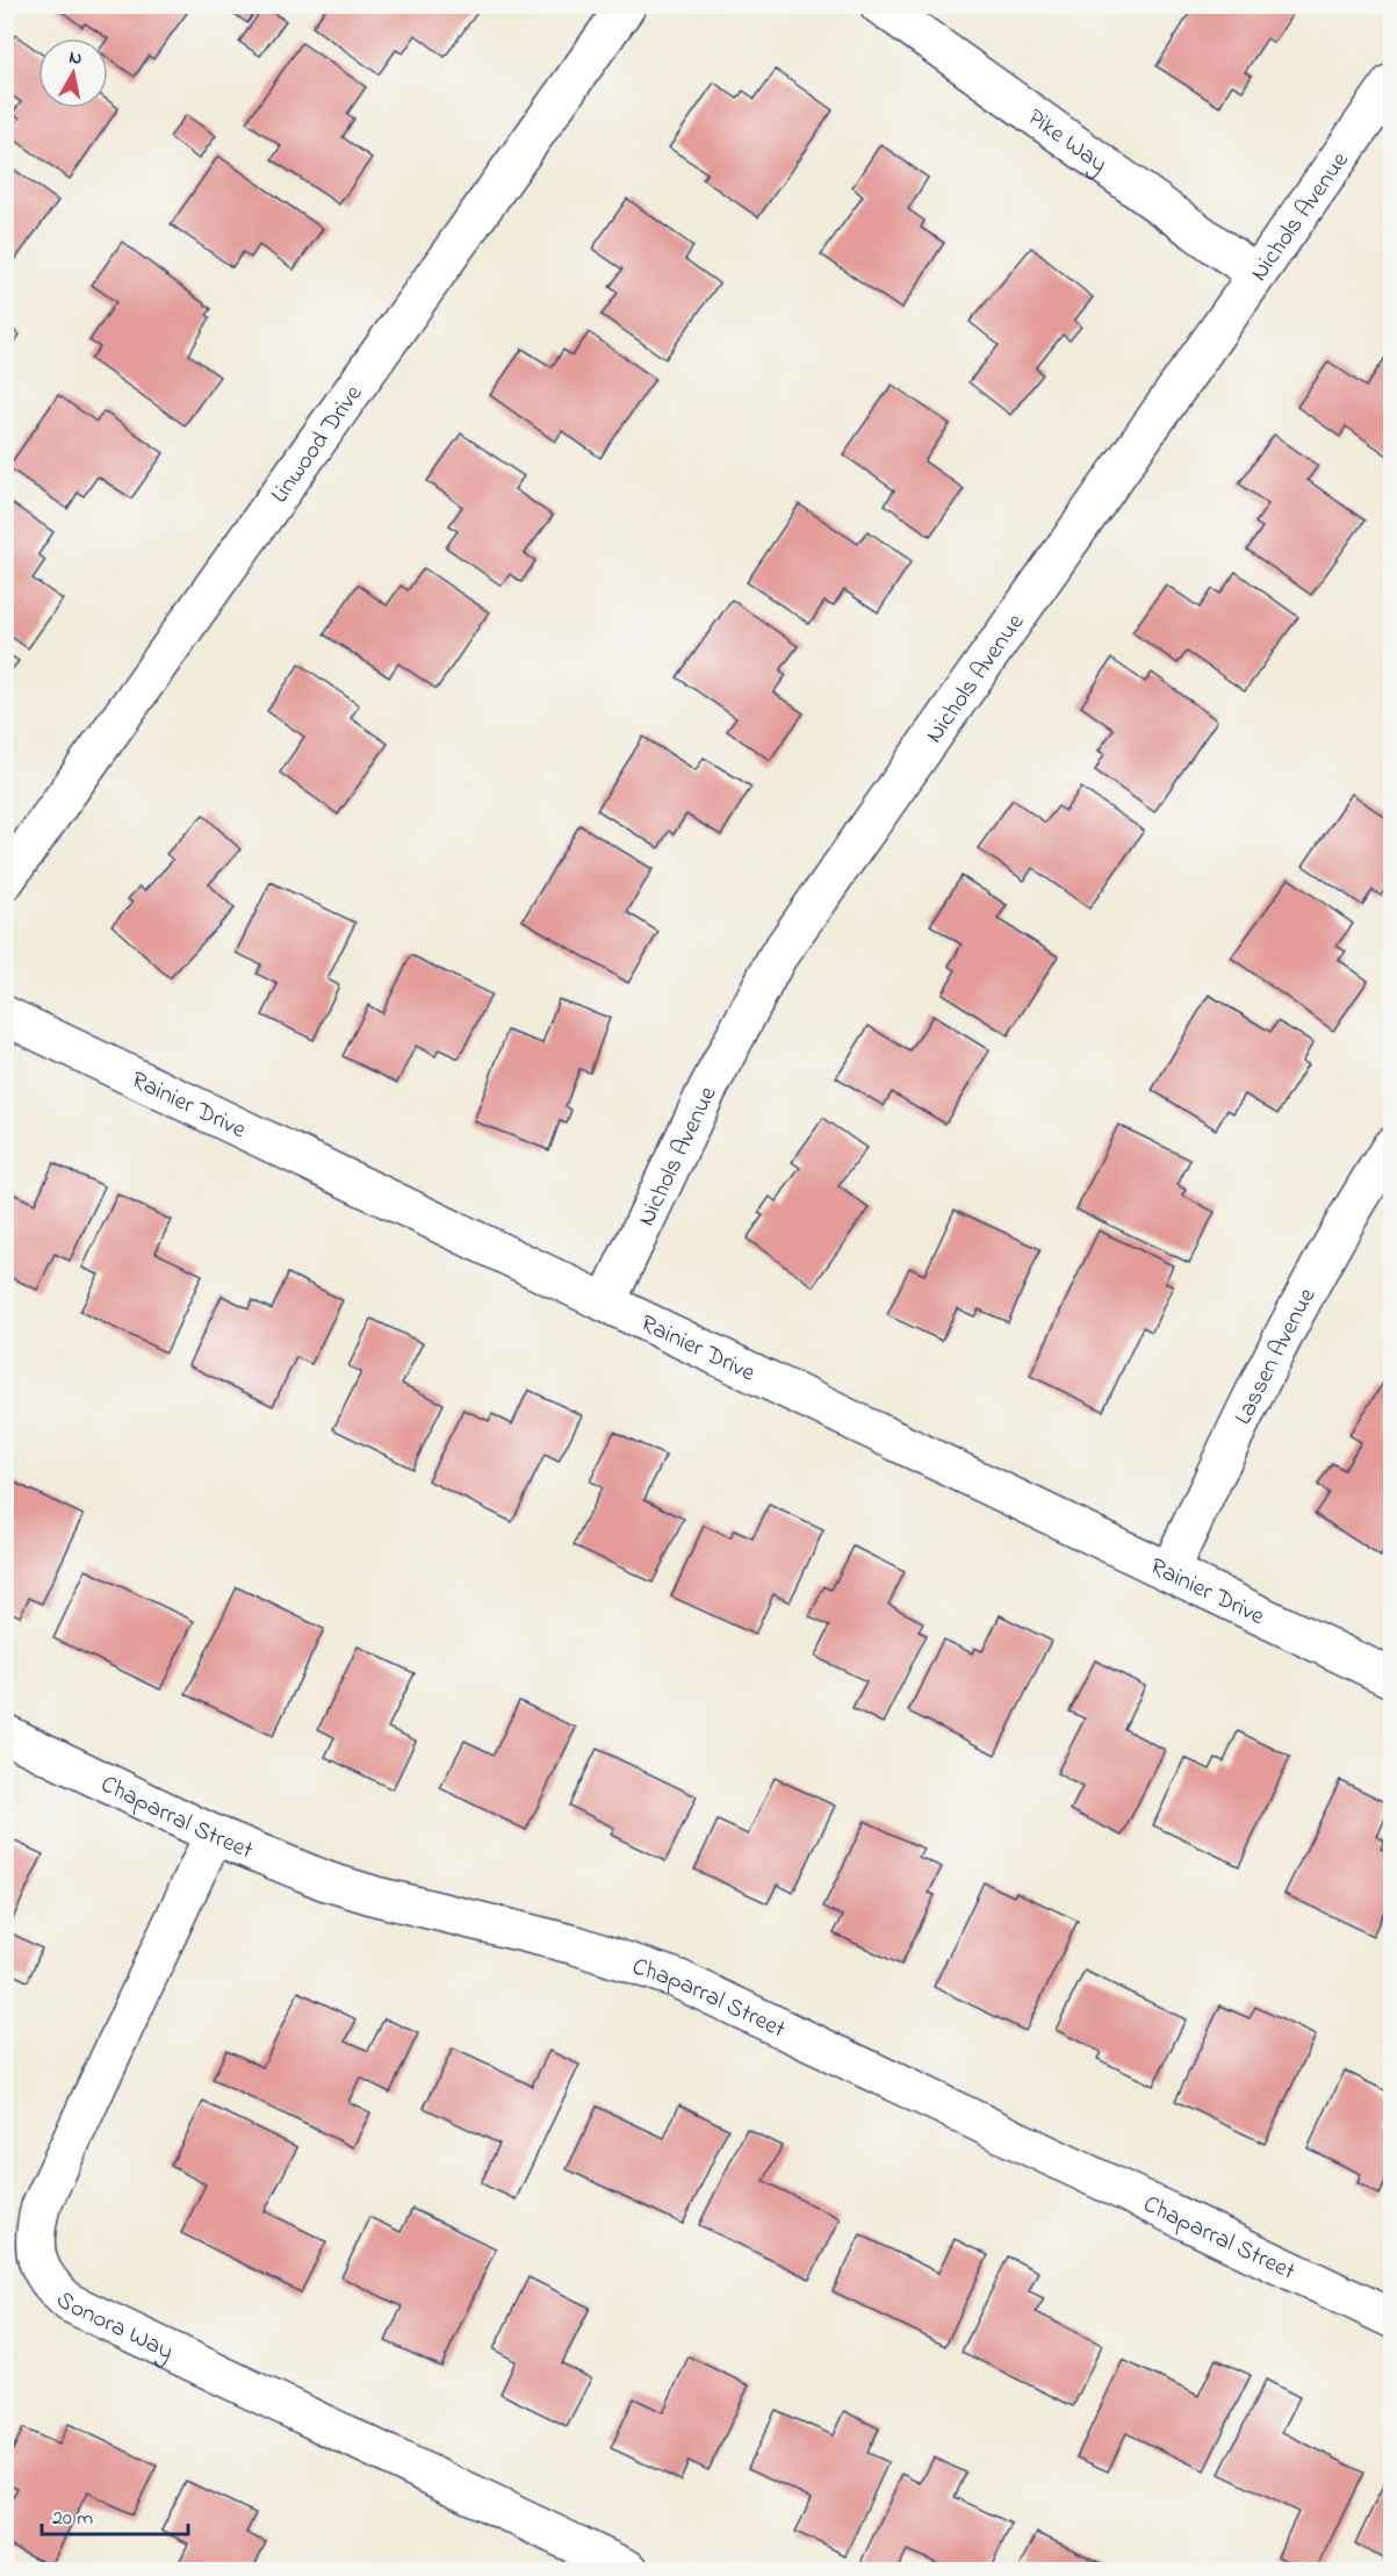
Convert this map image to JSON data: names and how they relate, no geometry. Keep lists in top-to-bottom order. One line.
{"streets":{"street":["Pike Way","Nichols Avenue","Linwood Drive","Rainier Drive","Lassen Avenue","Chaparral Street","Sonora Way"]},"crossings":[["Pike Way","Nichols Avenue"],["Nichols Avenue","Rainier Drive"],["Rainier Drive","Lassen Avenue"],["Chaparral Street","Sonora Way"]],"scale_bar":"20 m","north":"top"}
